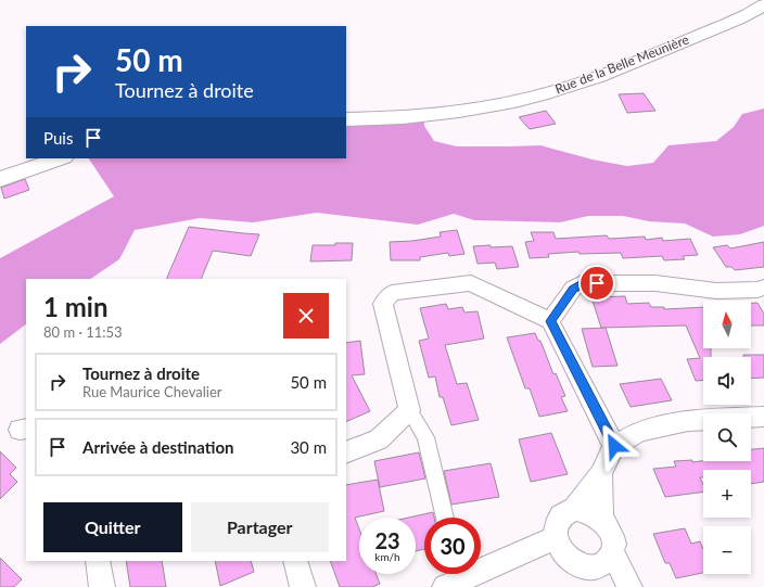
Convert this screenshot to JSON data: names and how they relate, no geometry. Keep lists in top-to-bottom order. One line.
{"streets":{"street":["Rue de la Belle Meunière"]},"north":"top","page":{"turn":["50 m","Tournez à droite"],"then":"Puis","heading":["1 min","80 m · 11:53"],"map_buttons":["+","−"],"list":[{"name":"Tournez à droite","note":"Rue Maurice Chevalier","value":"50 m"},{"name":"Arrivée à destination","value":"30 m"}],"buttons":["Quitter","Partager"],"speed":"23 km/h","limit":"30"}}
